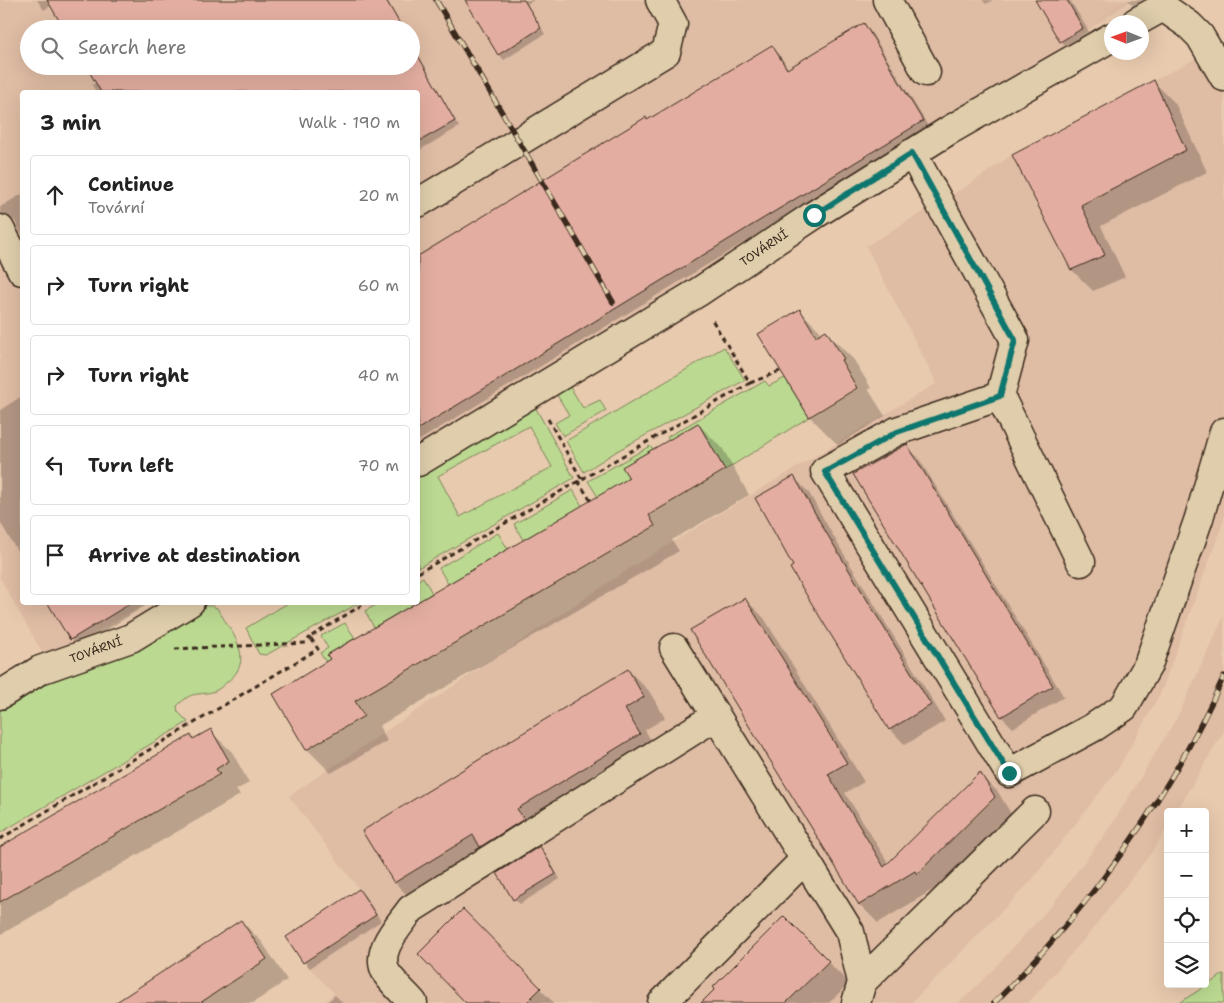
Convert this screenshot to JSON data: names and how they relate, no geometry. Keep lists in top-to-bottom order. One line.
{"streets":{"street":["TOVÁRNÍ"]},"north":"left","page":{"search":"Search here","heading":["3 min","Walk · 190 m"],"list":[["Continue","Tovární","20 m"],["Turn right","60 m"],["Turn right","40 m"],["Turn left","70 m"],"Arrive at destination"],"map_buttons":["+","−"]}}
